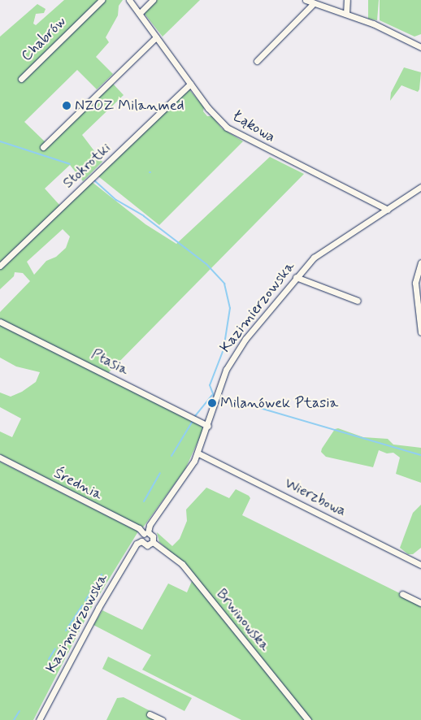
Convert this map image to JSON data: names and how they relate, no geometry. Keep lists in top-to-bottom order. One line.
{"streets":{"street":["Chabrów","Łąkowa","Stokrotki","Kazimierzowska","Ptasia","Średnia","Wierzbowa","Brwinowska"]},"crossings":[["Łąkowa","Stokrotki"],["Łąkowa","Kazimierzowska"],["Kazimierzowska","Ptasia"],["Kazimierzowska","Średnia"],["Kazimierzowska","Wierzbowa"]],"places":["NZOZ Milanmed","Milanówek Ptasia"]}
